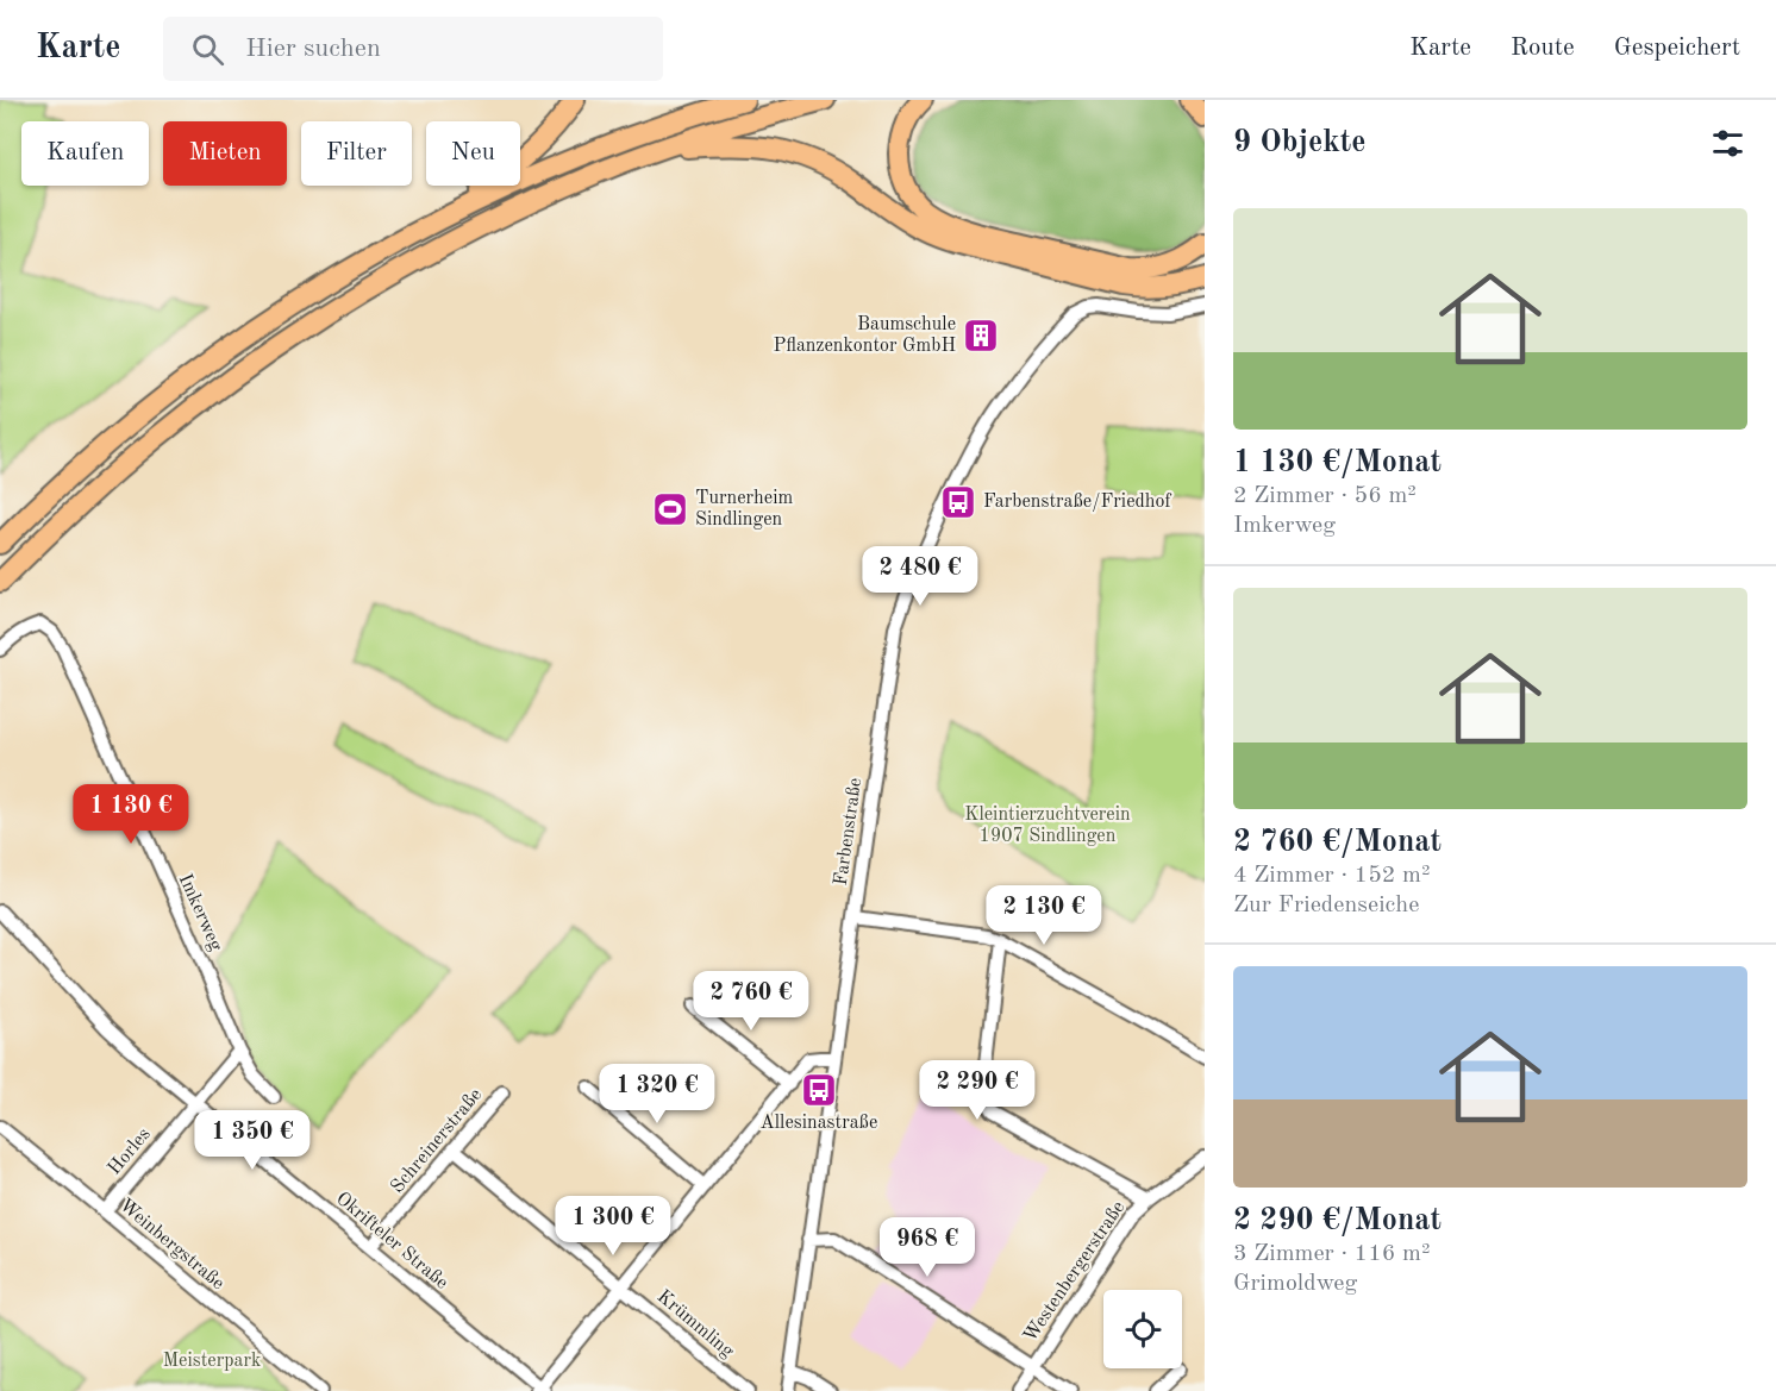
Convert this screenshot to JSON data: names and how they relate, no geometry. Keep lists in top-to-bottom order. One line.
{"streets":{"street":["Farbenstraße","Imkerweg","Schreinerstraße","Horles","Okrifteler Straße","Weinbergstraße","Westenbergerstraße","Krümmling"]},"crossings":[["Imkerweg","Horles"],["Schreinerstraße","Okrifteler Straße"],["Schreinerstraße","Krümmling"],["Horles","Okrifteler Straße"],["Horles","Weinbergstraße"]],"parks":["Kleintierzuchtverein 1907 Sindlingen","Meisterpark"],"places":{"building":["Baumschule Pflanzenkontor GmbH"],"bus stop":["Farbenstraße/Friedhof","Allesinastraße"],"sports":["Turnerheim Sindlingen"]},"page":{"header":"Karte","search":"Hier suchen","nav":["Karte","Route","Gespeichert"],"heading":"9 Objekte","chip":["Kaufen","Mieten","Filter","Neu"],"list":[{"name":"1 130 €/Monat","note":"2 Zimmer · 56 m² · Imkerweg"},{"name":"2 760 €/Monat","note":"4 Zimmer · 152 m² · Zur Friedenseiche"},{"name":"2 290 €/Monat","note":"3 Zimmer · 116 m² · Grimoldweg"}],"price":["2 480 €","1 130 €","2 130 €","2 760 €","2 290 €","1 320 €","1 350 €","1 300 €","968 €"]}}
